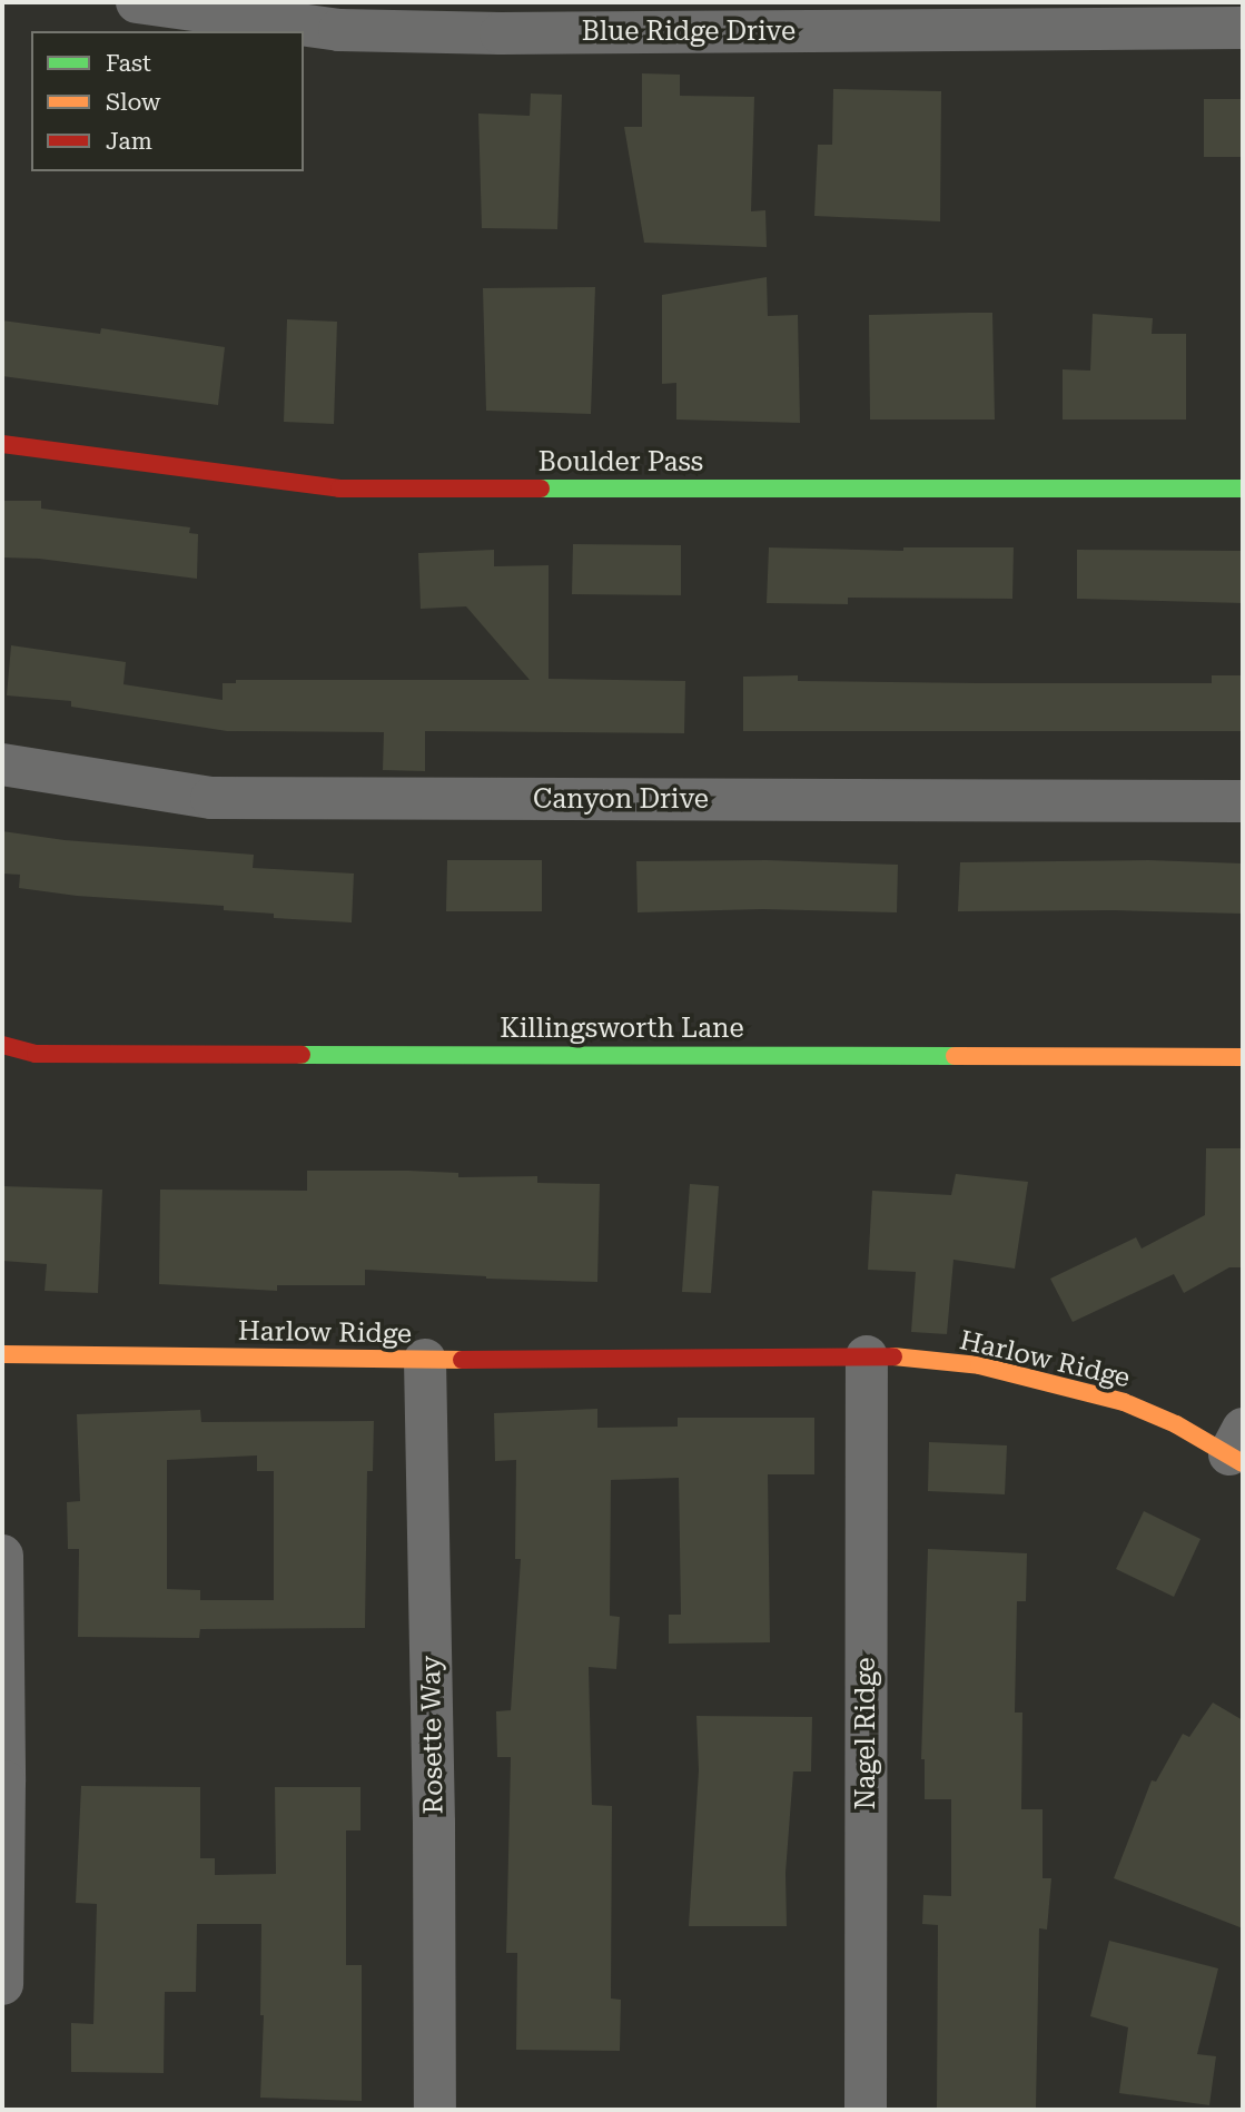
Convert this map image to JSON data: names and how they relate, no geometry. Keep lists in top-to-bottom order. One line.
{"streets":{"street":["Blue Ridge Drive","Boulder Pass","Canyon Drive","Killingsworth Lane","Harlow Ridge","Nagel Ridge","Rosette Way"]},"crossings":[["Harlow Ridge","Nagel Ridge"],["Harlow Ridge","Rosette Way"]],"legend":["Fast","Slow","Jam"]}
